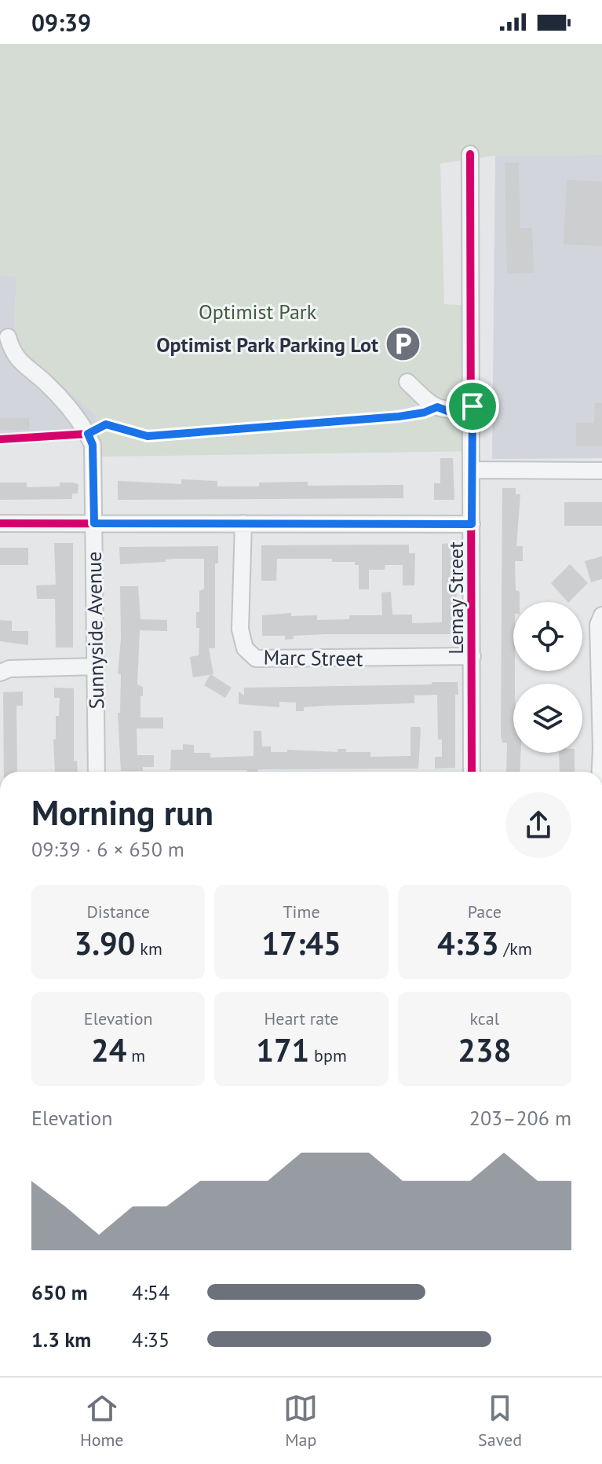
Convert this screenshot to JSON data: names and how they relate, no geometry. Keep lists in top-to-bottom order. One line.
{"streets":{"street":["Lemay Street","Sunnyside Avenue","Marc Street"]},"crossings":[["Lemay Street","Marc Street"]],"parks":["Optimist Park"],"places":{"parking":["Optimist Park Parking Lot"]},"page":{"status":"09:39","heading":["Morning run","09:39 · 6 × 650 m"],"stats":[["Distance","3.90 km"],["Time","17:45"],["Pace","4:33 /km"],["Elevation","24 m"],["Heart rate","171 bpm"],["kcal","238"]],"chart":["Elevation","203–206 m"],"list":[{"name":"650 m","note":"4:54"},{"name":"1.3 km","note":"4:35"}],"tabs":["Home","Map","Saved"]}}
